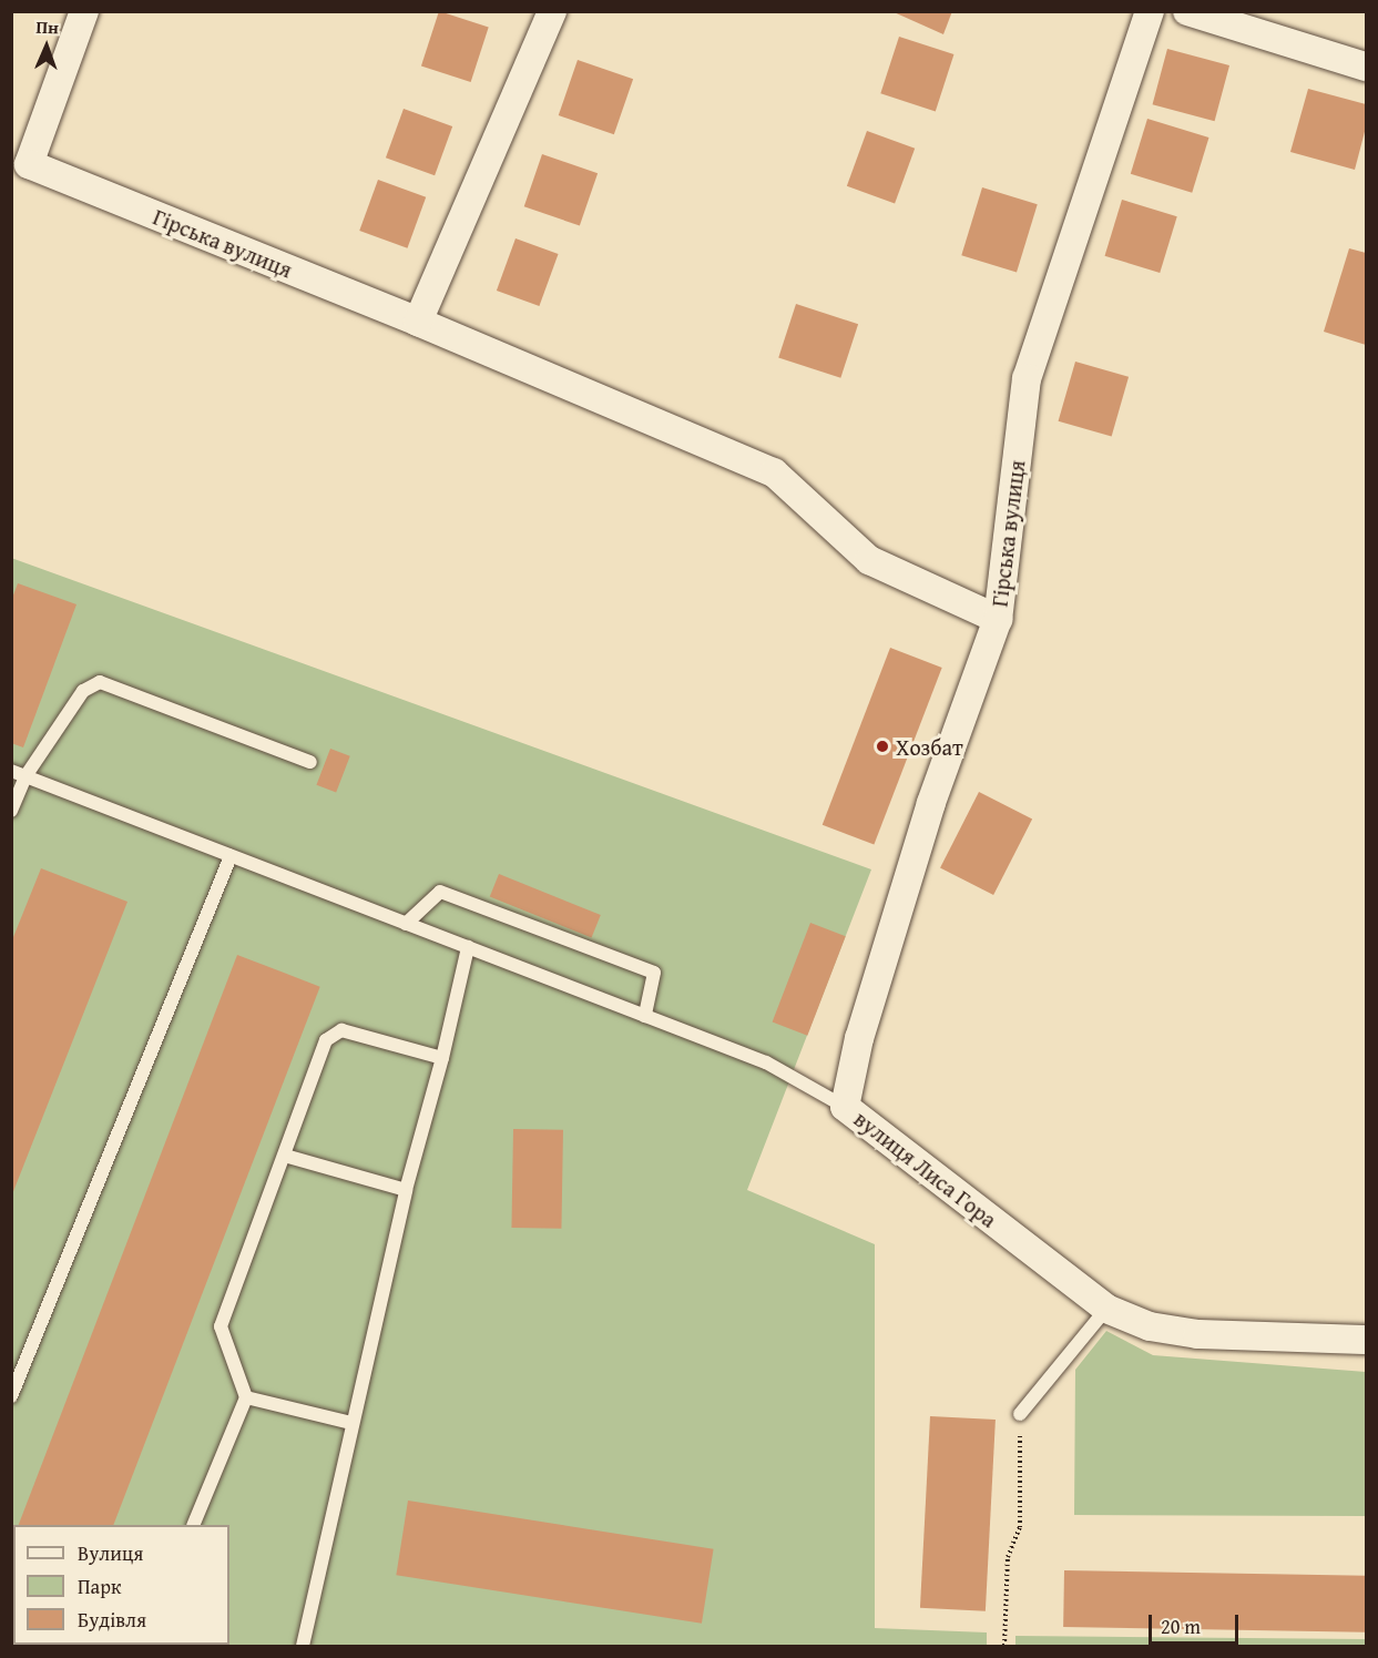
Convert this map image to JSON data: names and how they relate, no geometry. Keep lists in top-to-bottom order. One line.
{"streets":{"street":["Гірська вулиця","вулиця Лиса Гора"]},"crossings":[["Гірська вулиця","вулиця Лиса Гора"]],"places":["Хозбат"],"legend":["Вулиця","Парк","Будівля"],"scale_bar":"20 m","north":"top"}
